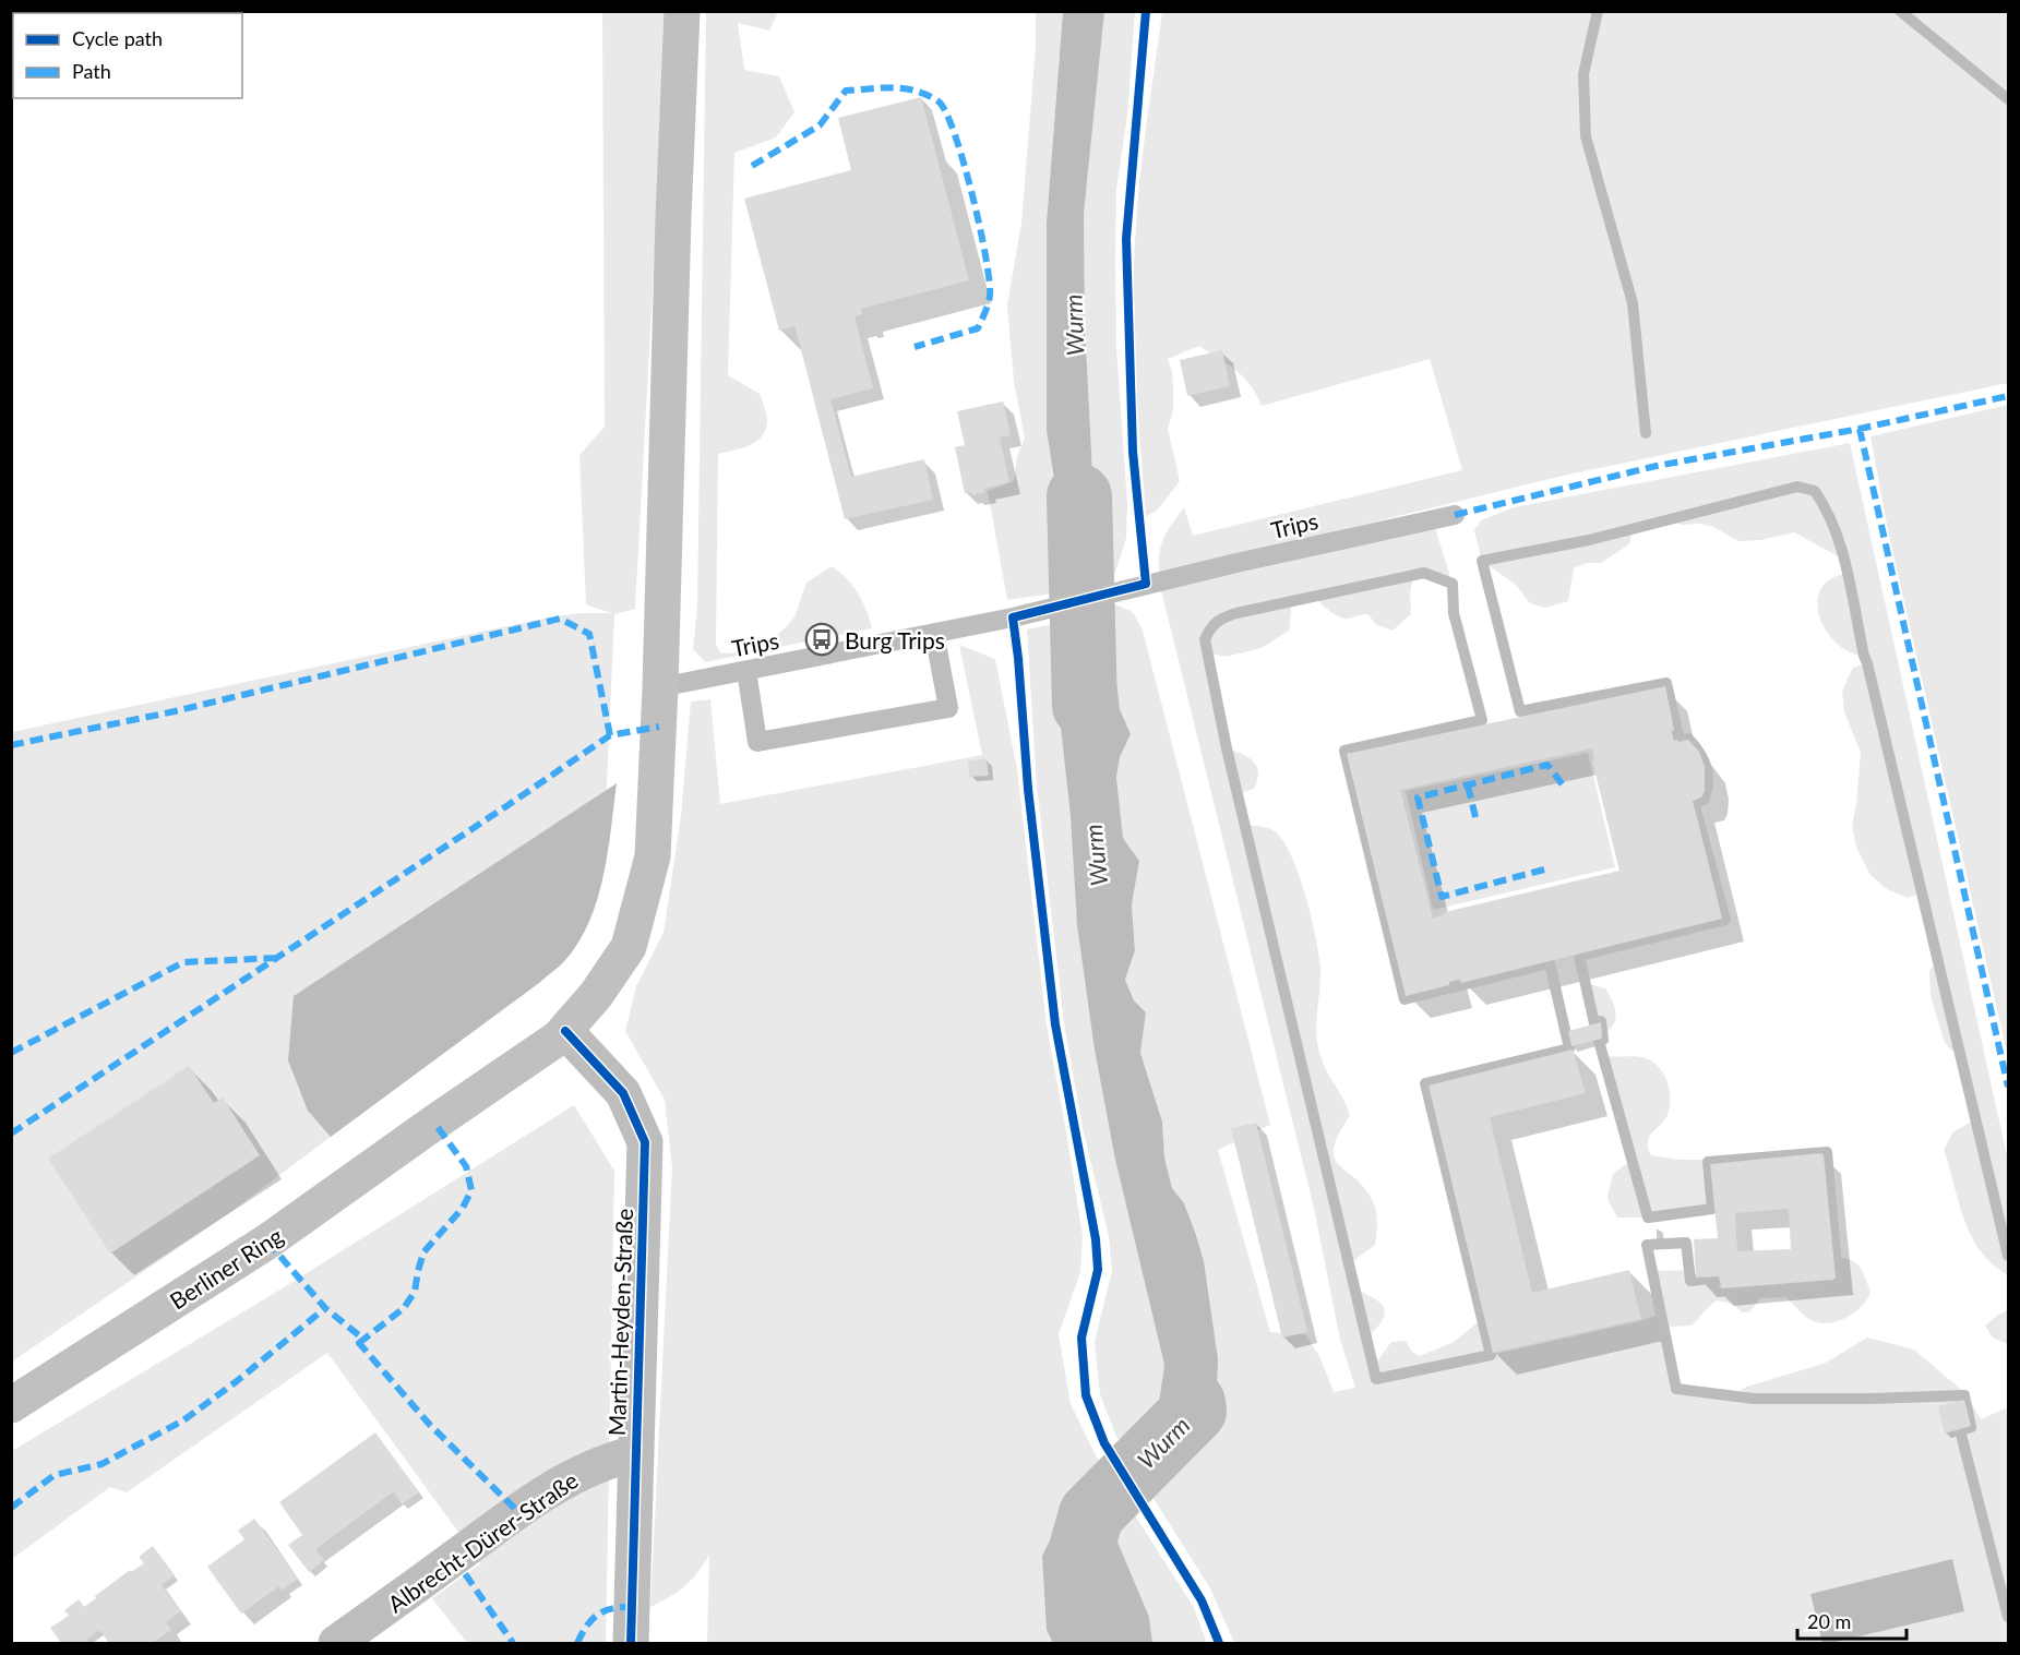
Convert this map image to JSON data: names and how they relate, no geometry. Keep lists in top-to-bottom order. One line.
{"streets":{"main road":["Berliner Ring"],"street":["Martin-Heyden-Straße","Albrecht-Dürer-Straße"],"lane":["Trips"]},"crossings":[["Trips","Berliner Ring"],["Berliner Ring","Martin-Heyden-Straße"],["Martin-Heyden-Straße","Albrecht-Dürer-Straße"]],"water":["Wurm"],"places":{"bus stop":["Burg Trips"]},"legend":["Cycle path","Path"],"scale_bar":"20 m"}
